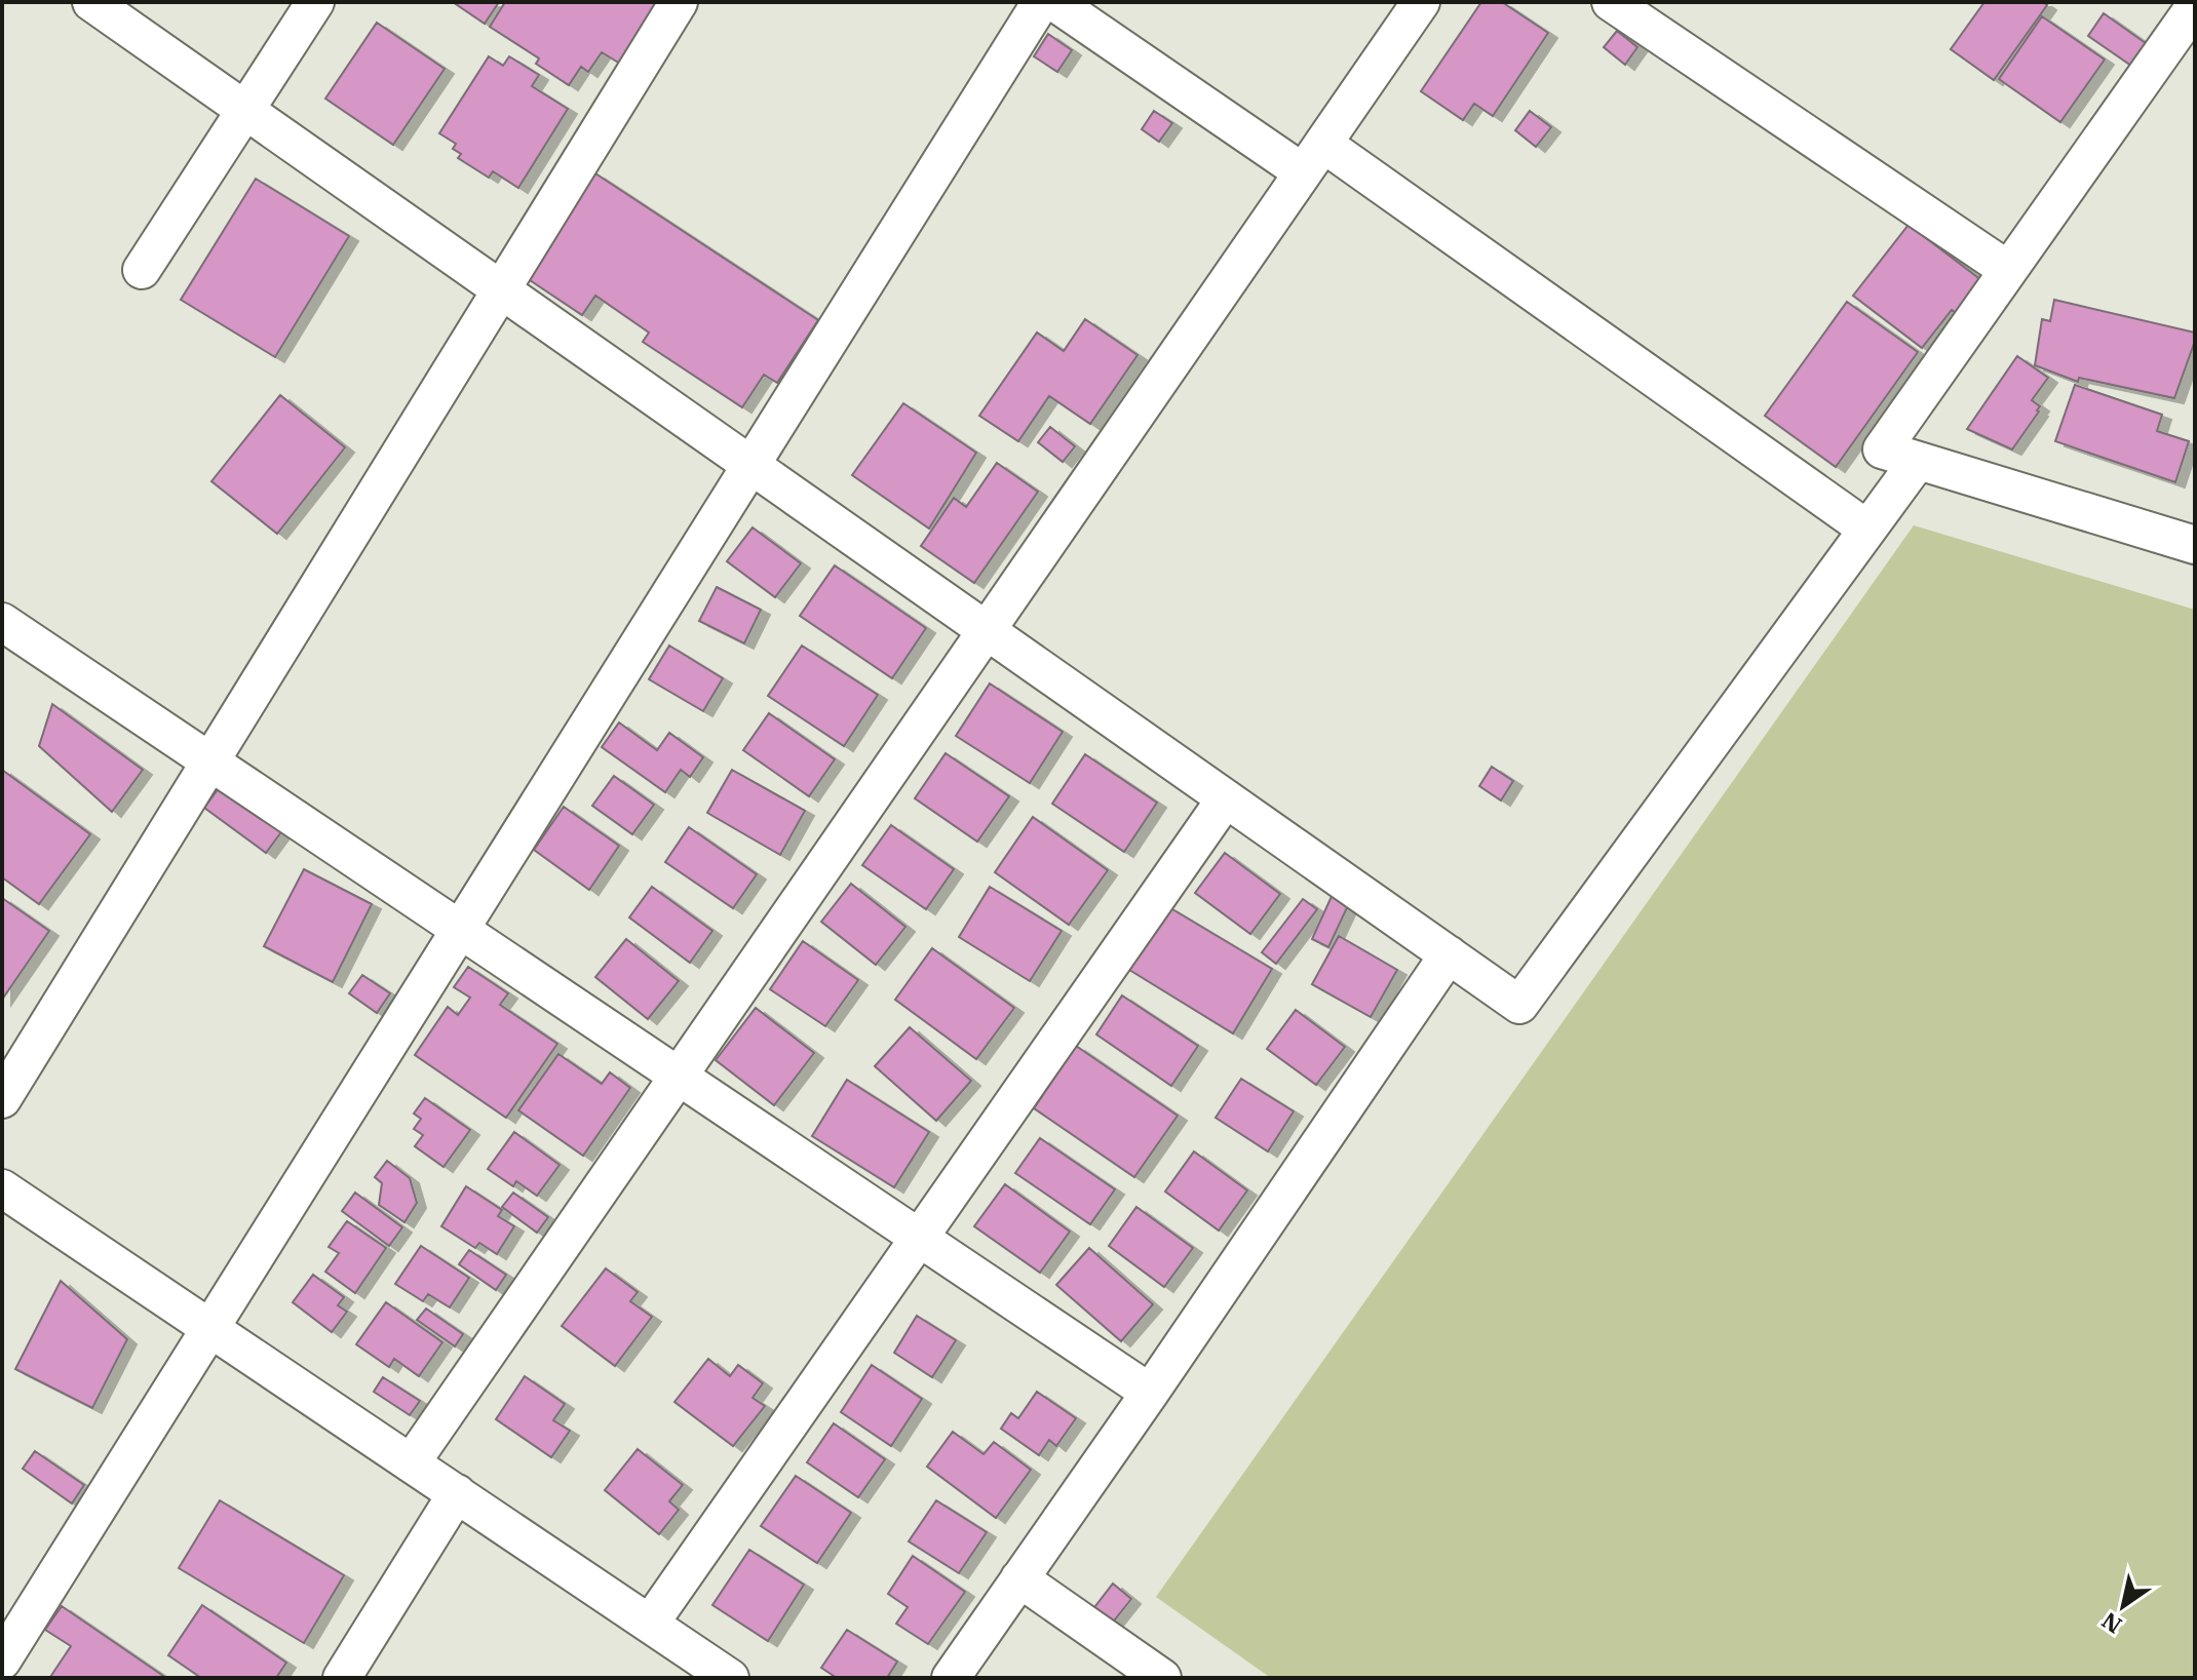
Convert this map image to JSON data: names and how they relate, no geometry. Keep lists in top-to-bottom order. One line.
{"north":"bottom left"}
